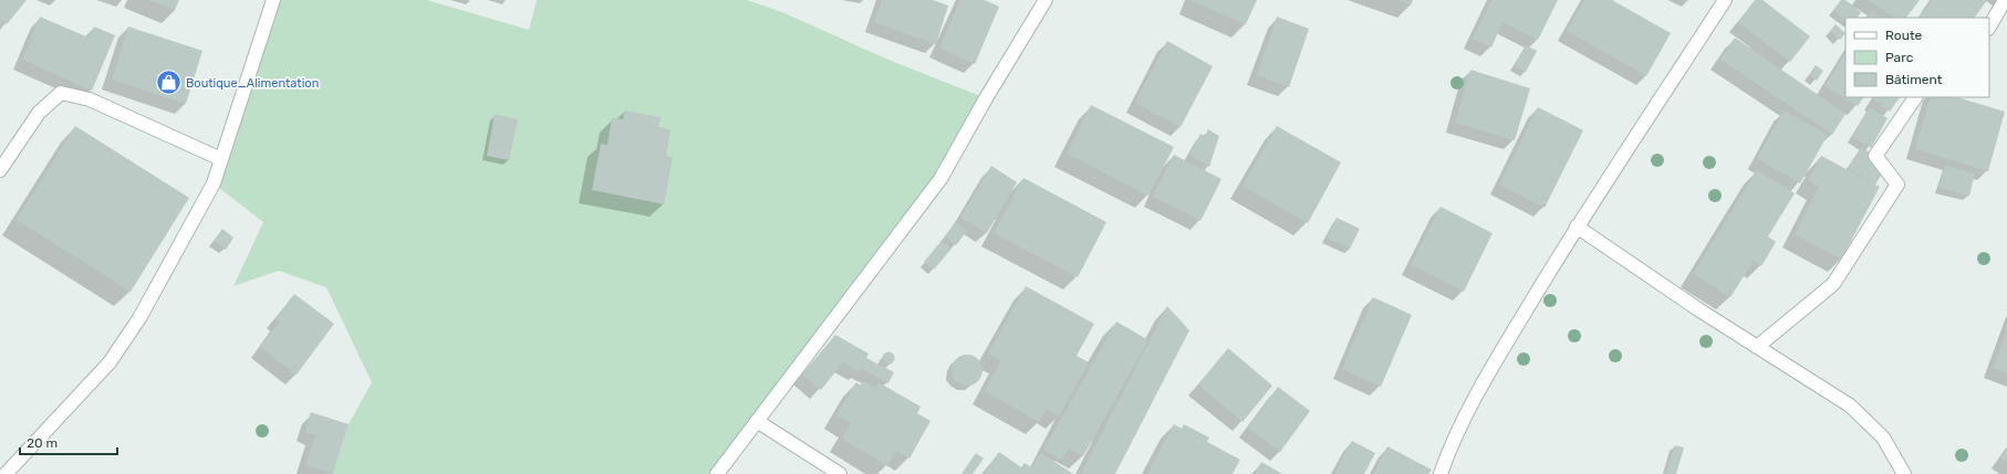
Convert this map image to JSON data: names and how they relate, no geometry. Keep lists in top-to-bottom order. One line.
{"places":{"shop":["Boutique_Alimentation"]},"legend":["Route","Parc","Bâtiment"],"scale_bar":"20 m"}
